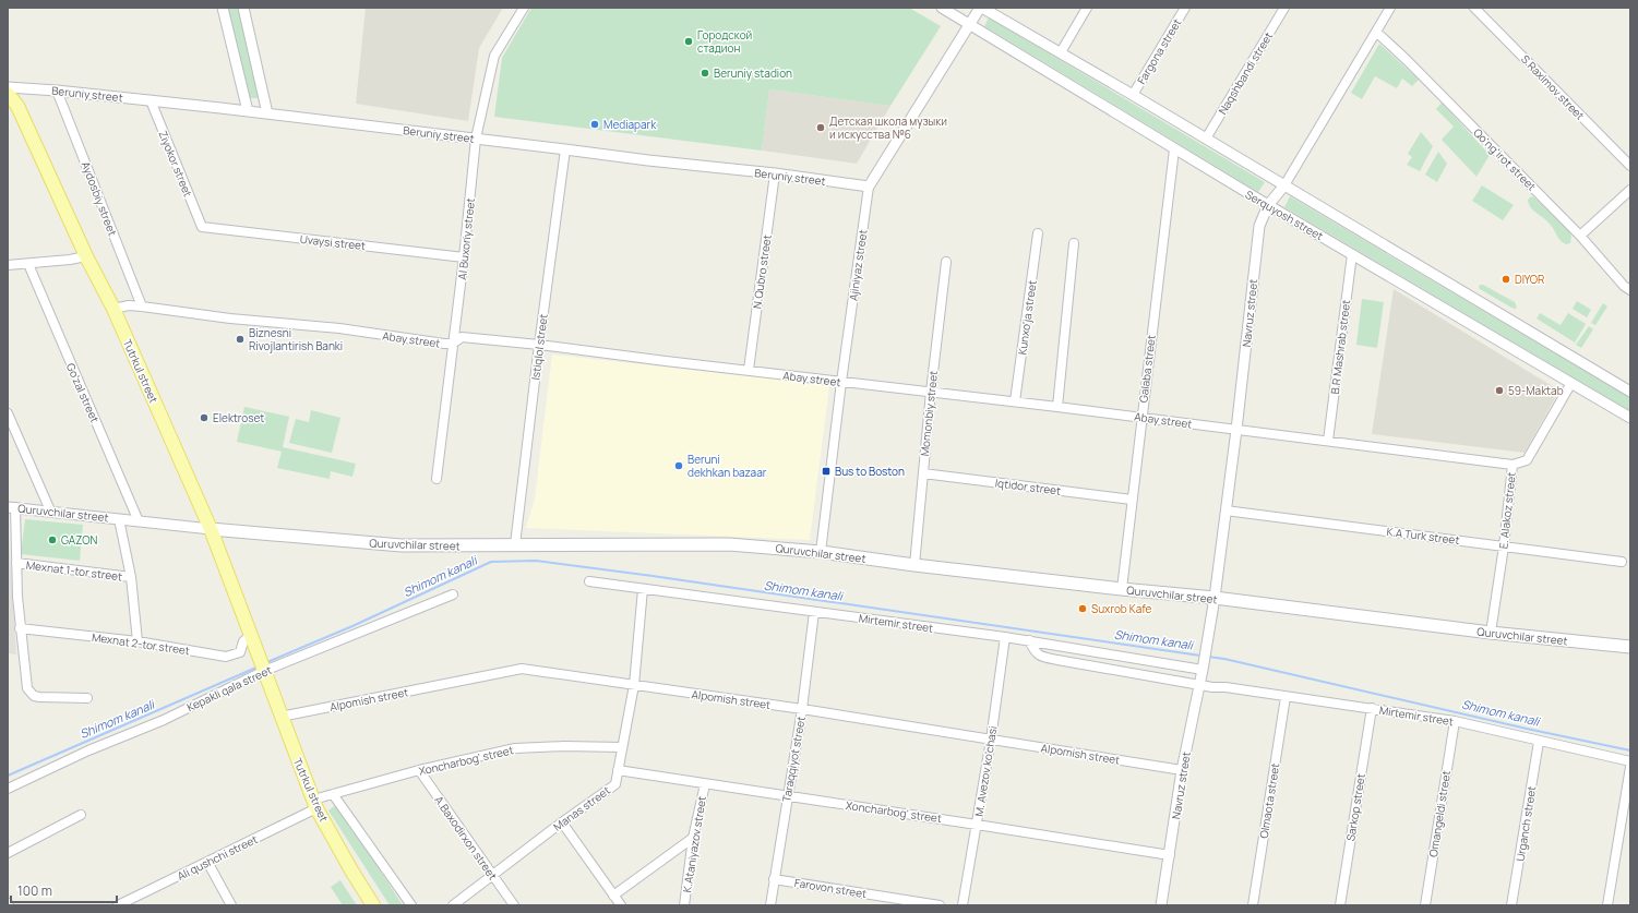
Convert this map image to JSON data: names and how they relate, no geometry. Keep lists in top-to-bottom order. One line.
{"streets":{"main road":["Tutrkul street","Quruvchilar street"],"street":["Fargona street","Naqshbandi street","S.Raximov street","Beruniy street","Qo'ng'irot street","Ziyokor street","Aydosbiy street","Serquyosh street","Al Buxoriy street","Uvaysi street","Ajiniyaz street","N.Qubro street","Navruz street","Kunxo'ja street","Abay street","Istiqlol street","B.R Mashrab street","Galaba street","Go'zal street","Momonbiy street","Iqtidor street","E. Alakoz street","K.A Turk street","Mexnat 1-tor street","Mirtemir street","Mexnat 2-tor street","Kepakli qala street","Alpomish street","Taraqqiyot street","Xoncharbog' street","M. Avezov ko'chasi","Olmaota street","Sarkop street","Manas street","Omangeldi street","Urganch street","A.Baxodirxon street","K.Ataniyazov street","Ali qushchi street","Farovon street"]},"crossings":[["Beruniy street","Ziyokor street"],["Beruniy street","Aydosbiy street"],["Beruniy street","Al Buxoriy street"],["Beruniy street","Ajiniyaz street"],["Beruniy street","N.Qubro street"],["Beruniy street","Istiqlol street"],["Qo'ng'irot street","Navruz street"],["Ziyokor street","Uvaysi street"],["Aydosbiy street","Abay street"],["Serquyosh street","Ajiniyaz street"],["Serquyosh street","Navruz street"],["Serquyosh street","B.R Mashrab street"],["Serquyosh street","Galaba street"],["Serquyosh street","E. Alakoz street"],["Al Buxoriy street","Uvaysi street"],["Al Buxoriy street","Abay street"],["Ajiniyaz street","Abay street"],["Ajiniyaz street","Quruvchilar street"],["N.Qubro street","Abay street"],["Navruz street","Abay street"],["Navruz street","Quruvchilar street"],["Navruz street","K.A Turk street"],["Navruz street","Mirtemir street"],["Navruz street","Alpomish street"],["Navruz street","Xoncharbog' street"],["Kunxo'ja street","Abay street"],["Abay street","Istiqlol street"],["Abay street","B.R Mashrab street"],["Abay street","Galaba street"],["Abay street","Tutrkul street"],["Abay street","Momonbiy street"],["Abay street","E. Alakoz street"],["Istiqlol street","Quruvchilar street"],["Galaba street","Iqtidor street"],["Galaba street","Quruvchilar street"],["Tutrkul street","Quruvchilar street"],["Tutrkul street","Mexnat 2-tor street"],["Tutrkul street","Kepakli qala street"],["Tutrkul street","Alpomish street"],["Tutrkul street","Xoncharbog' street"],["Tutrkul street","Ali qushchi street"],["Go'zal street","Quruvchilar street"],["Momonbiy street","Iqtidor street"],["Momonbiy street","Quruvchilar street"],["E. Alakoz street","Quruvchilar street"],["E. Alakoz street","K.A Turk street"],["Mirtemir street","Taraqqiyot street"],["Mirtemir street","M. Avezov ko'chasi"],["Mirtemir street","Olmaota street"],["Mirtemir street","Sarkop street"],["Mirtemir street","Manas street"],["Mirtemir street","Omangeldi street"],["Mirtemir street","Urganch street"],["Alpomish street","Taraqqiyot street"],["Alpomish street","M. Avezov ko'chasi"],["Alpomish street","Manas street"],["Taraqqiyot street","Xoncharbog' street"],["Taraqqiyot street","Farovon street"],["Xoncharbog' street","M. Avezov ko'chasi"],["Xoncharbog' street","Manas street"],["Xoncharbog' street","A.Baxodirxon street"],["Xoncharbog' street","K.Ataniyazov street"],["Xoncharbog' street","Ali qushchi street"],["Manas street","A.Baxodirxon street"]],"water":["Shimom kanali"],"places":{"other":["Городской стадион","Beruniy stadion","Mediapark","Детская школа музыки и искусства №6","DIYOR","Biznesni Rivojlantirish Banki","59-Maktab","Elektroset","Beruni dekhkan bazaar","GAZON","Suxrob Kafe"],"transit":["Bus to Boston"]},"scale_bar":"100 m"}
